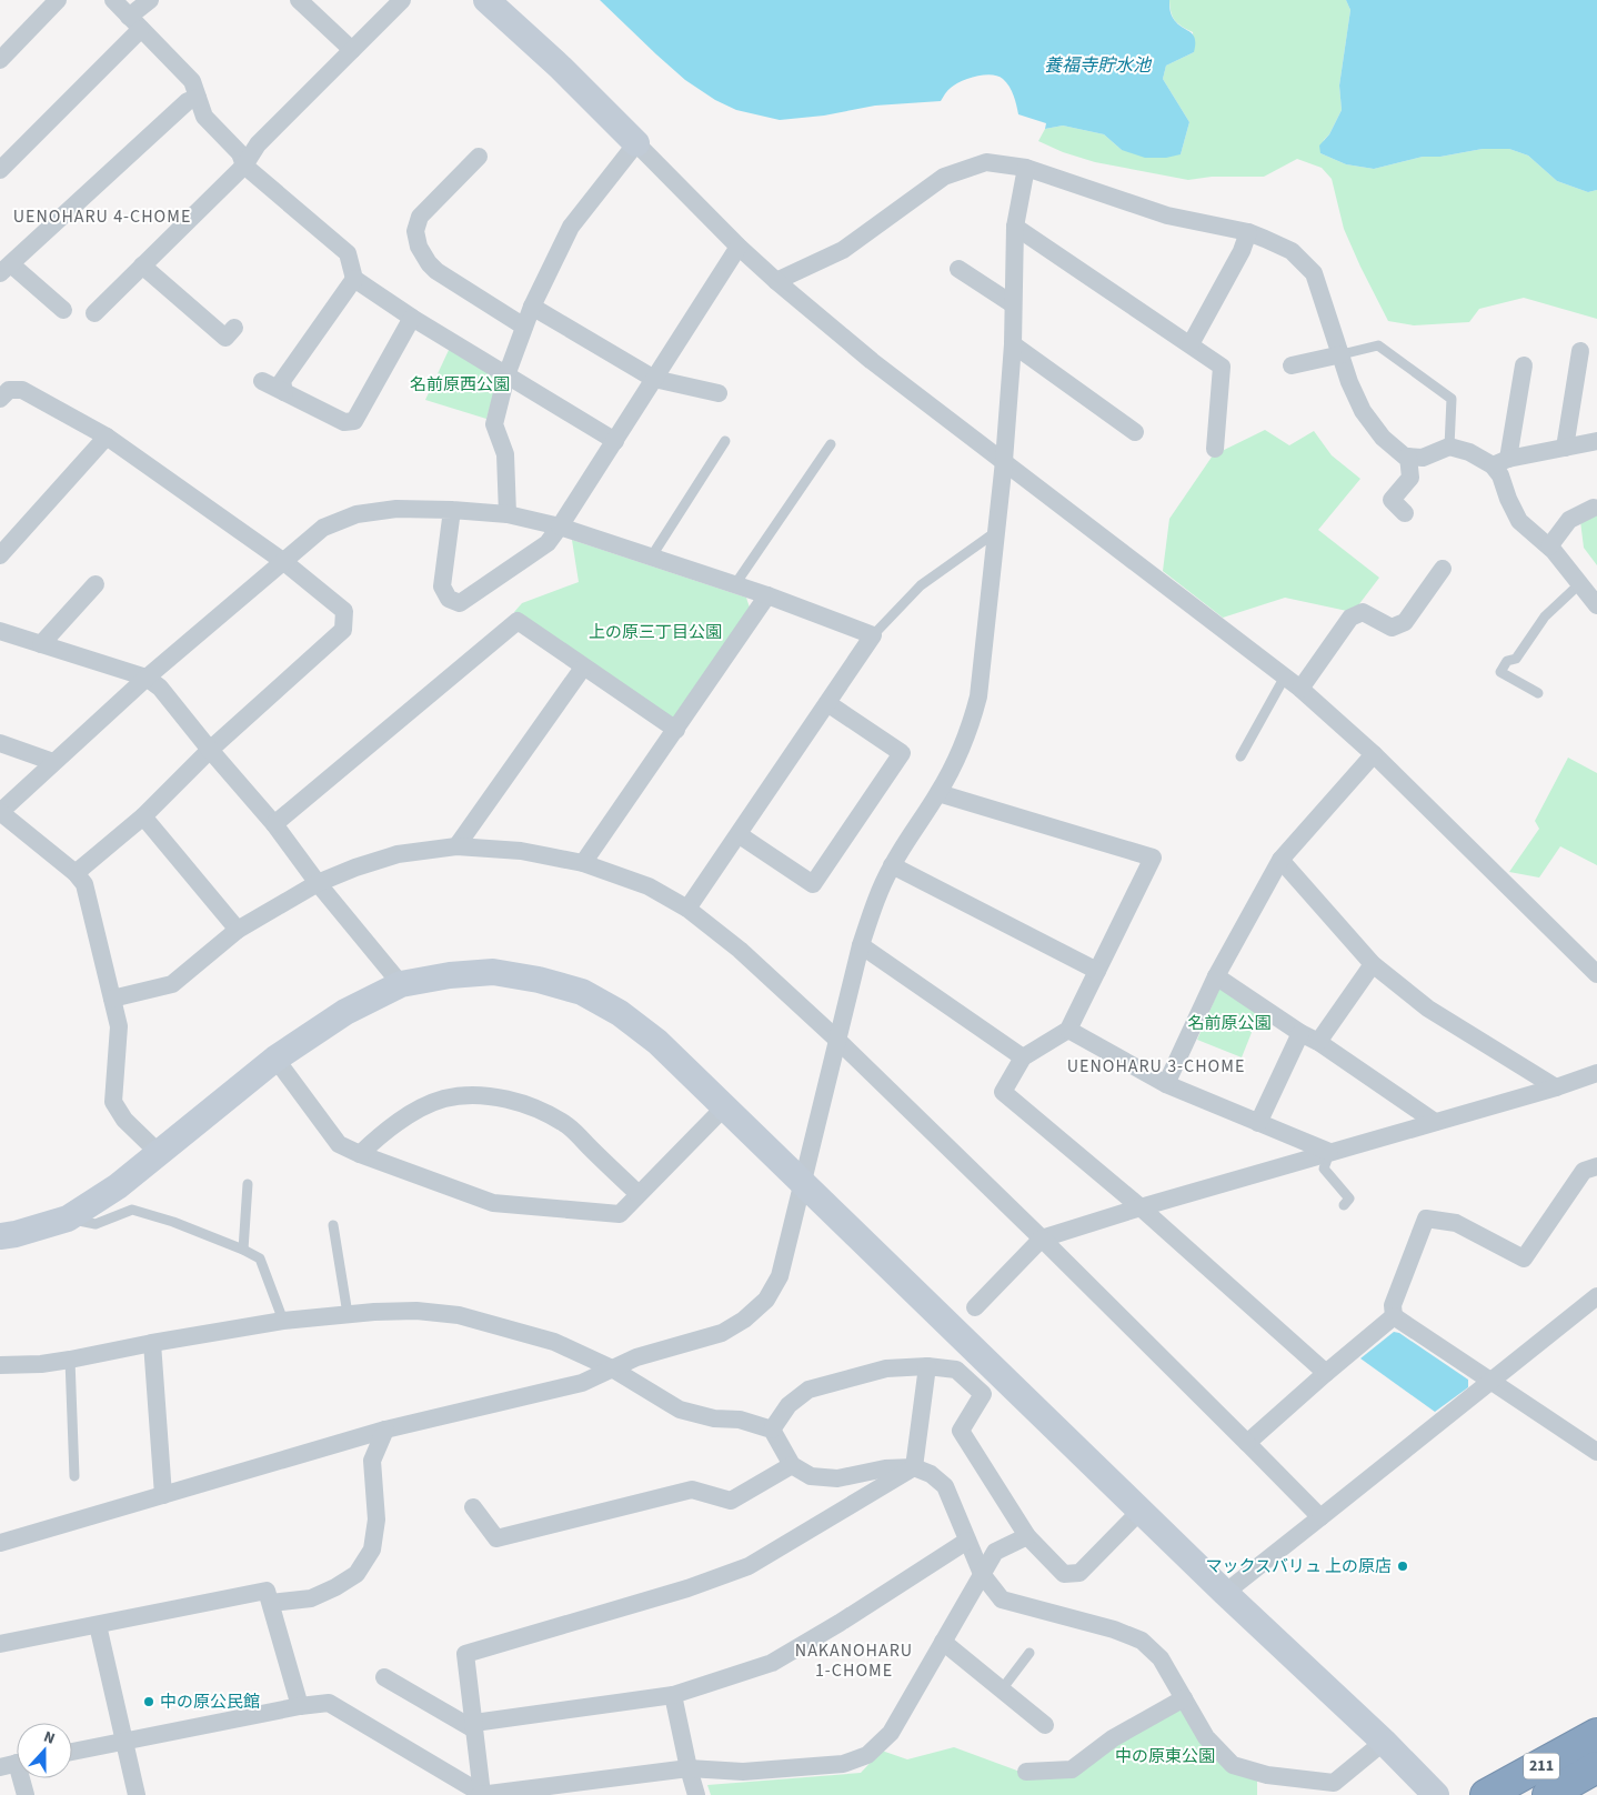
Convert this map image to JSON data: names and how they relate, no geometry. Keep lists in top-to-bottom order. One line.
{"streets":{"highway":["211"]},"districts":["UENOHARU 4-CHOME","UENOHARU 3-CHOME","NAKANOHARU 1-CHOME"],"water":["養福寺貯水池"],"parks":["名前原西公園","上の原三丁目公園","名前原公園","中の原東公園"],"places":["マックスバリュ 上の原店","中の原公民館"],"north":"top"}
